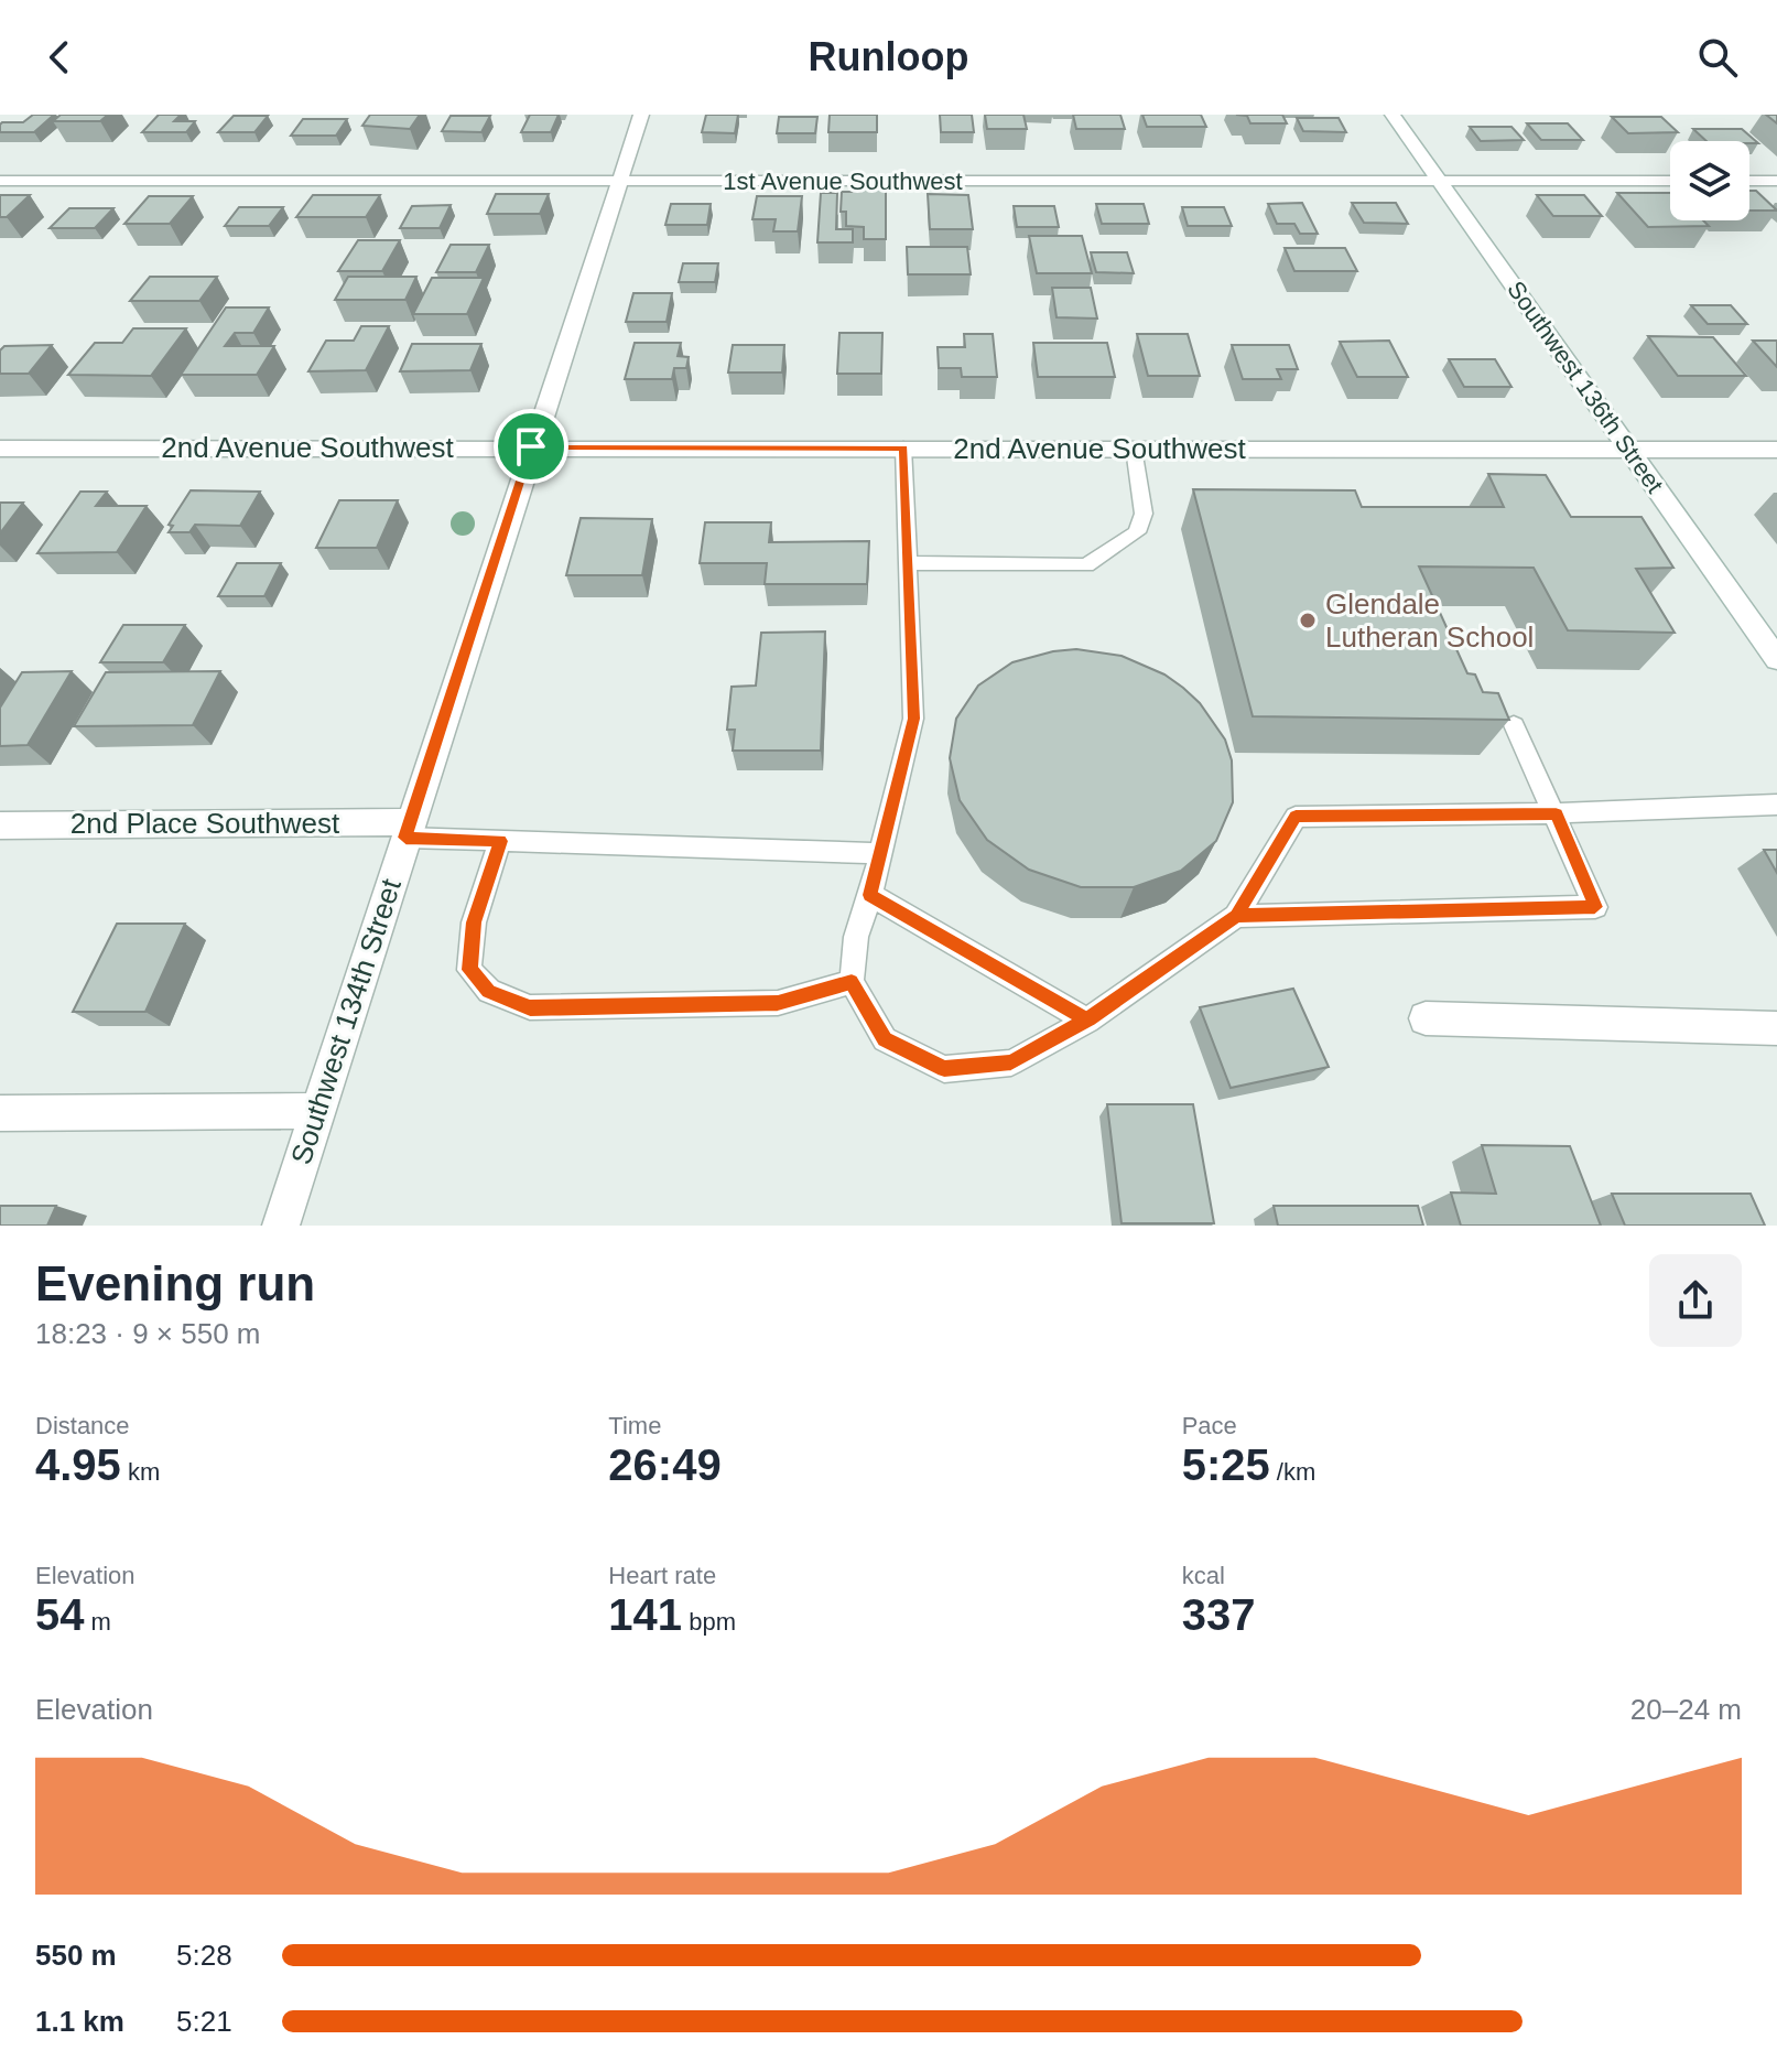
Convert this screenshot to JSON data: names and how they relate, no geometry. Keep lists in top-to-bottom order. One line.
{"streets":{"street":["1st Avenue Southwest","Southwest 136th Street","2nd Avenue Southwest","2nd Place Southwest","Southwest 134th Street"]},"crossings":[["1st Avenue Southwest","Southwest 136th Street"],["1st Avenue Southwest","Southwest 134th Street"],["Southwest 136th Street","2nd Avenue Southwest"],["2nd Avenue Southwest","Southwest 134th Street"],["2nd Place Southwest","Southwest 134th Street"]],"places":["Glendale Lutheran School"],"page":{"header":"Runloop","heading":["Evening run","18:23 · 9 × 550 m"],"stats":[["Distance","4.95 km"],["Time","26:49"],["Pace","5:25 /km"],["Elevation","54 m"],["Heart rate","141 bpm"],["kcal","337"]],"chart":["Elevation","20–24 m"],"list":[{"name":"550 m","note":"5:28"},{"name":"1.1 km","note":"5:21"}]}}
